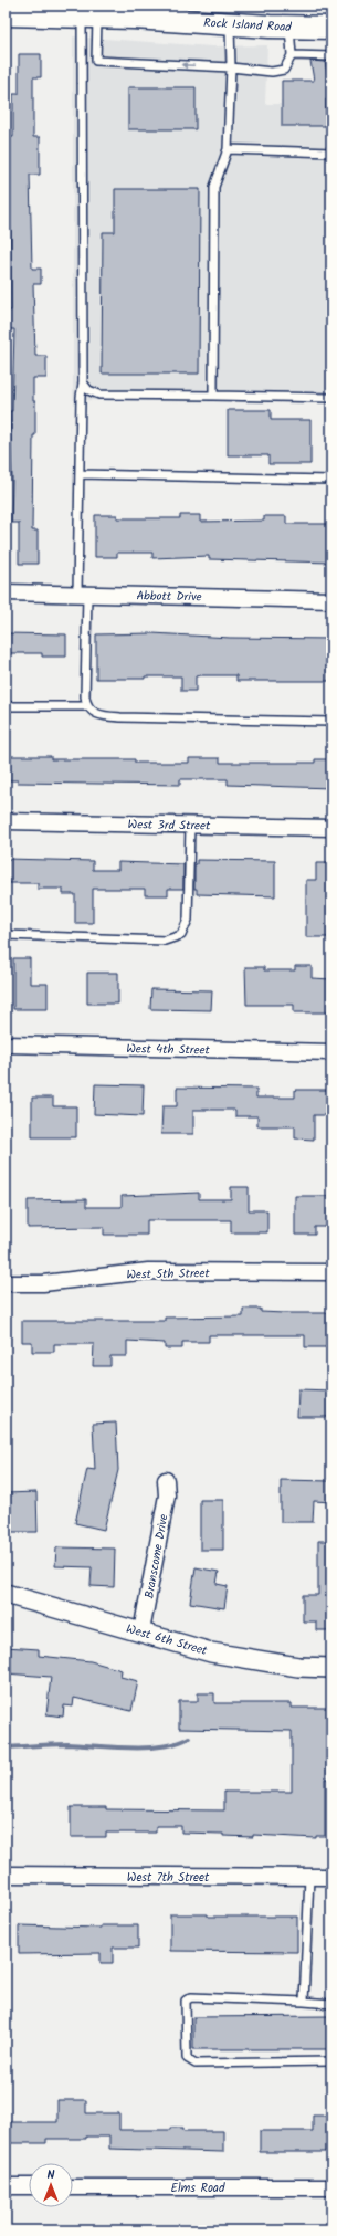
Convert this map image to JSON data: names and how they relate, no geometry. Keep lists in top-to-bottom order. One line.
{"streets":{"main road":["Rock Island Road"],"street":["Abbott Drive","West 3rd Street","West 4th Street","West 5th Street","Branscome Drive","West 6th Street","West 7th Street","Elms Road"]},"crossings":[["Branscome Drive","West 6th Street"]],"north":"top"}
